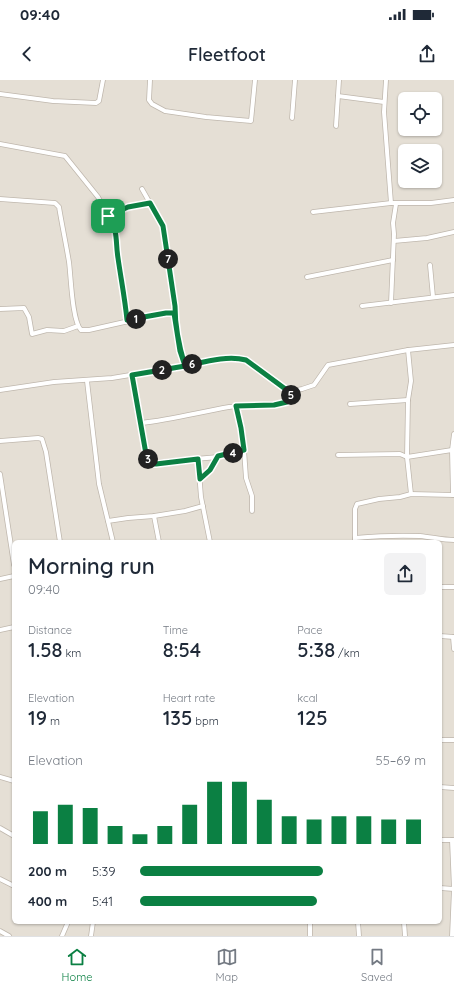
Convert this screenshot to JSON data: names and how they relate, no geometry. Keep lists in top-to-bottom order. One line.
{"page":{"status":"09:40","header":"Fleetfoot","pins":["7","1","6","2","5","4","3"],"heading":["Morning run","09:40"],"stats":[["Distance","1.58 km"],["Time","8:54"],["Pace","5:38 /km"],["Elevation","19 m"],["Heart rate","135 bpm"],["kcal","125"]],"chart":["Elevation","55–69 m"],"list":[{"name":"200 m","note":"5:39"},{"name":"400 m","note":"5:41"}],"tabs":["Home","Map","Saved"]}}
